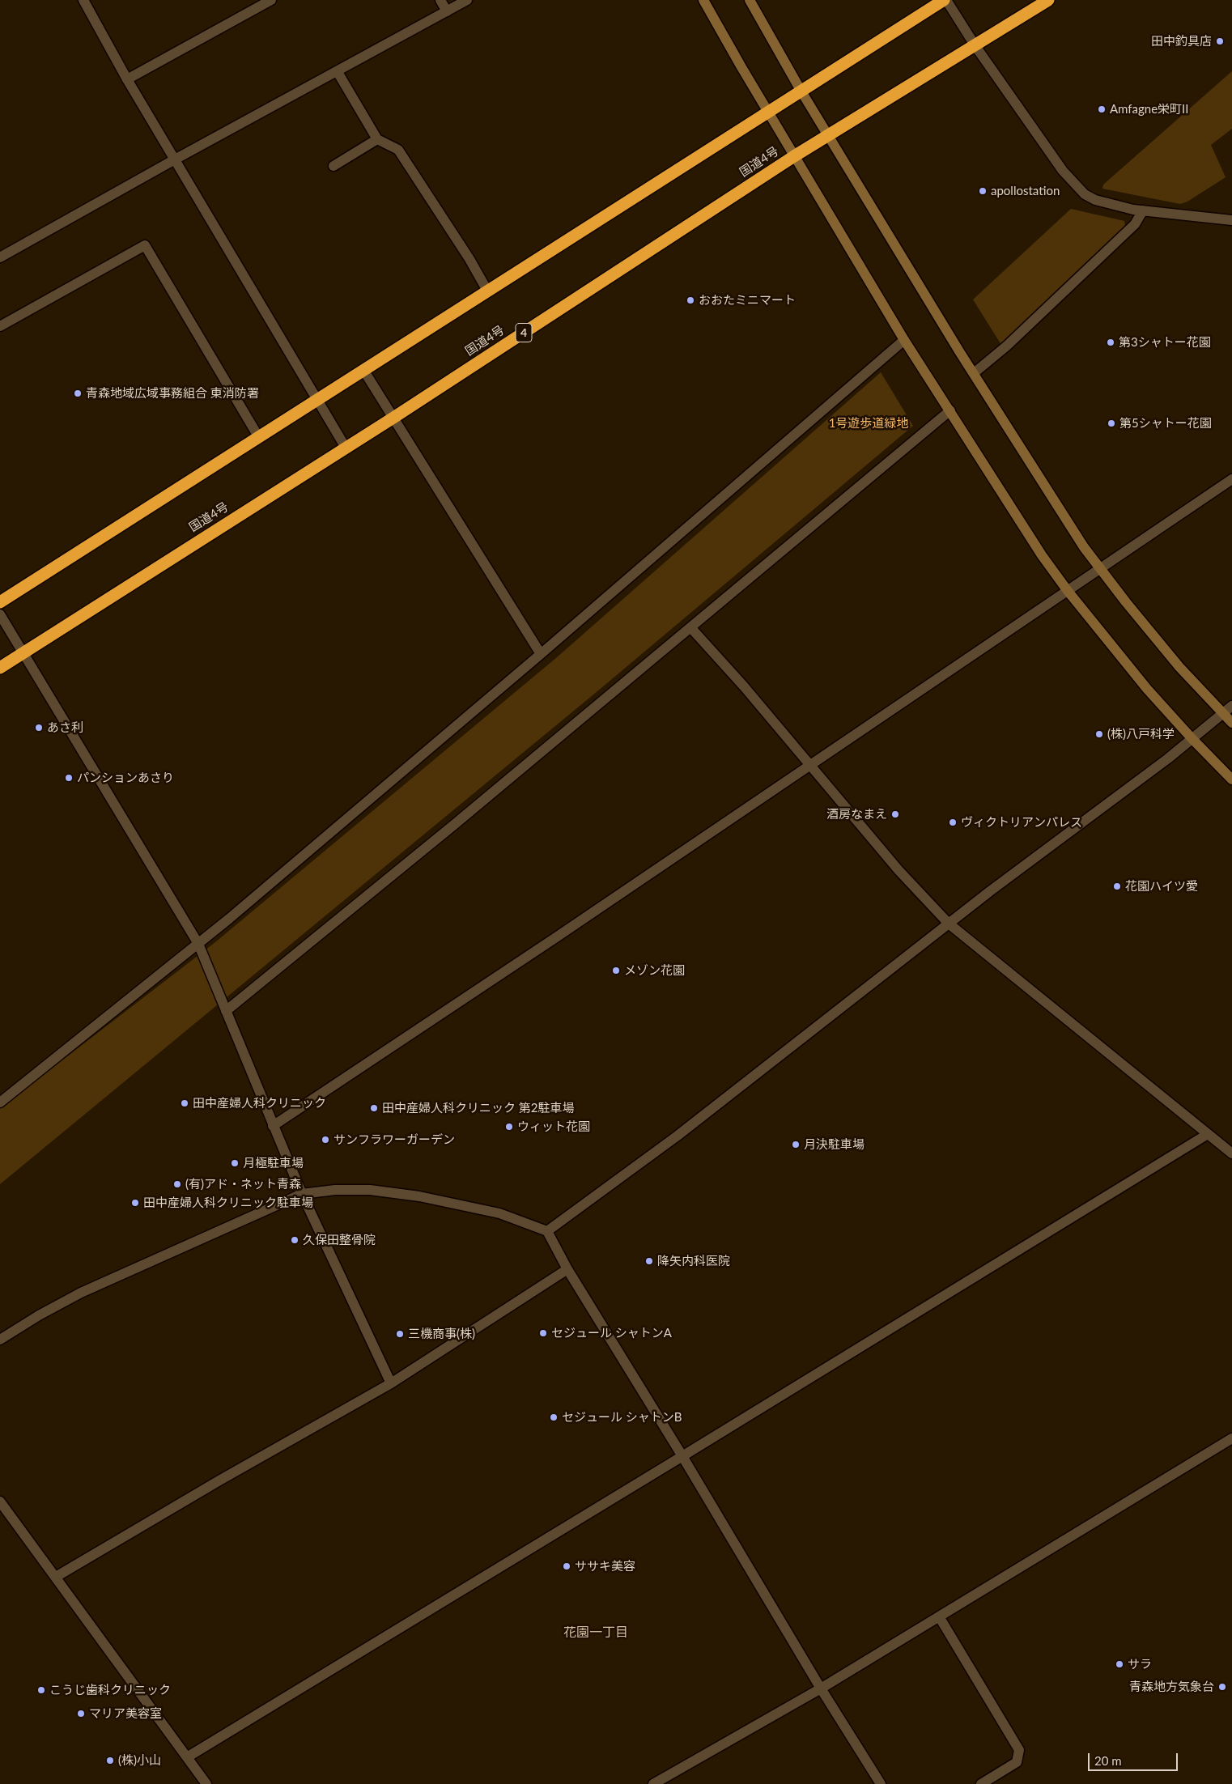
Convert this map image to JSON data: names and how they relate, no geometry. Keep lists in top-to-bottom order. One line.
{"streets":{"highway":["国道4号","4"]},"districts":["花園一丁目"],"parks":["1号遊歩道緑地"],"places":["田中釣具店","Amfagne栄町II","apollostation","おおたミニマート","第3シャトー花園","青森地域広域事務組合 東消防署","第5シャトー花園","あさ利","(株)八戸科学","パンションあさり","酒房なまえ","ヴィクトリアンパレス","花園ハイツ愛","メゾン花園","田中産婦人科クリニック","田中産婦人科クリニック 第2駐車場","ウィット花園","サンフラワーガーデン","月決駐車場","月極駐車場","(有)アド・ネット青森","田中産婦人科クリニック駐車場","久保田整骨院","降矢内科医院","セジュール シャトンA","三機商事(株)","セジュール シャトンB","ササキ美容","サラ","青森地方気象台","こうじ歯科クリニック","マリア美容室","(株)小山"],"scale_bar":"20 m"}
